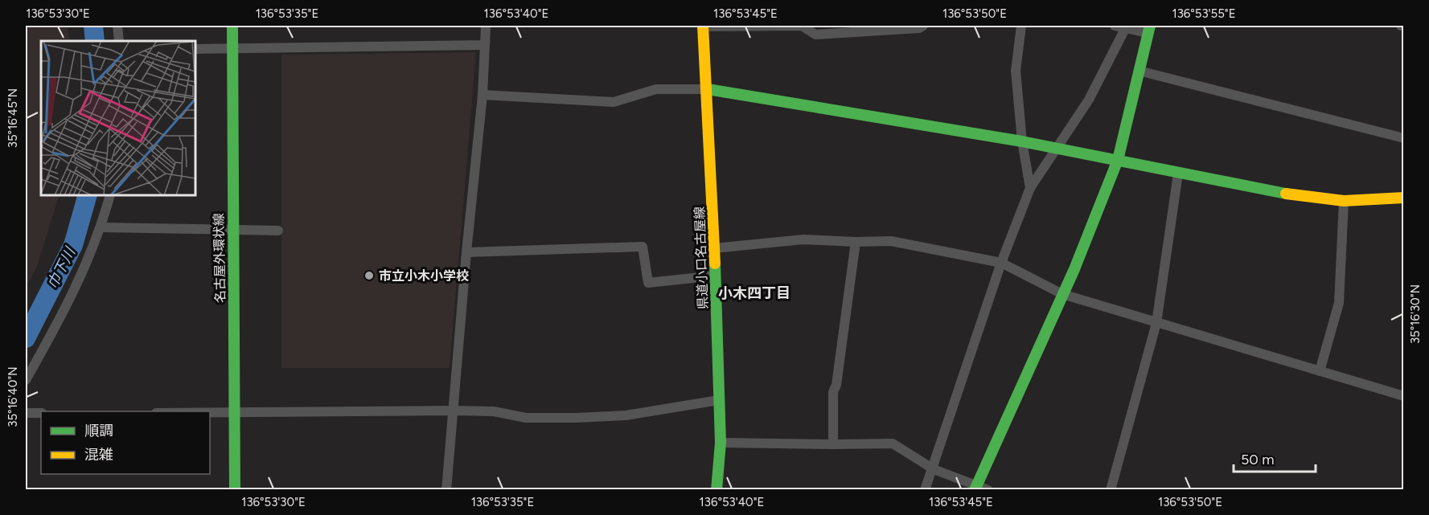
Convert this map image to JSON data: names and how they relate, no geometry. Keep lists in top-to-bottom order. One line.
{"streets":{"street":["名古屋外環状線","県道小口名古屋線"]},"districts":["小木四丁目"],"water":["巾下川"],"places":["市立小木小学校"],"legend":["順調","混雑"],"scale_bar":"50 m","coordinates":["136°53'30\"E","136°53'35\"E","136°53'40\"E","136°53'45\"E","136°53'50\"E","136°53'55\"E","35°16'45\"N","35°16'30\"N","35°16'40\"N"]}
